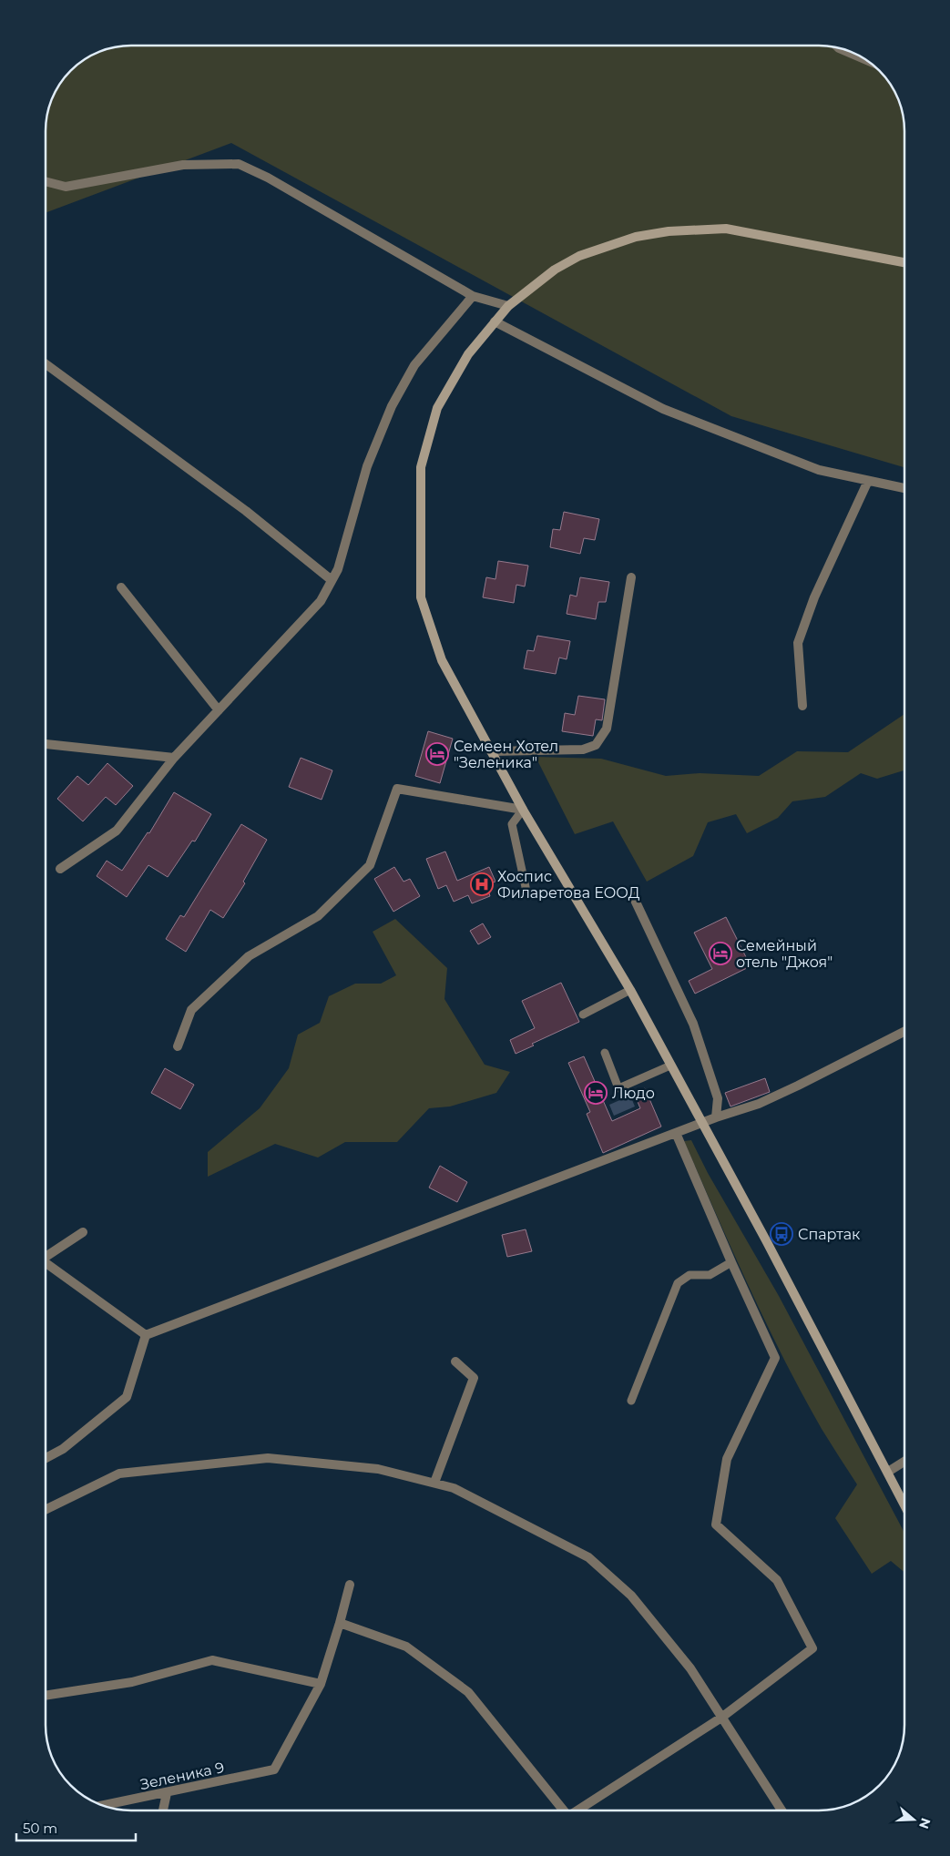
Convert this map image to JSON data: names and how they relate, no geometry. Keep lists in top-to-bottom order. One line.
{"streets":{"street":["Зеленика 9"]},"places":{"hotel":["Семеен Хотел \"Зеленика\"","Семейный отель \"Джоя\"","Людо"],"hospital":["Хоспис Филаретова ЕООД"],"bus stop":["Спартак"]},"scale_bar":"50 m","north":"right"}
